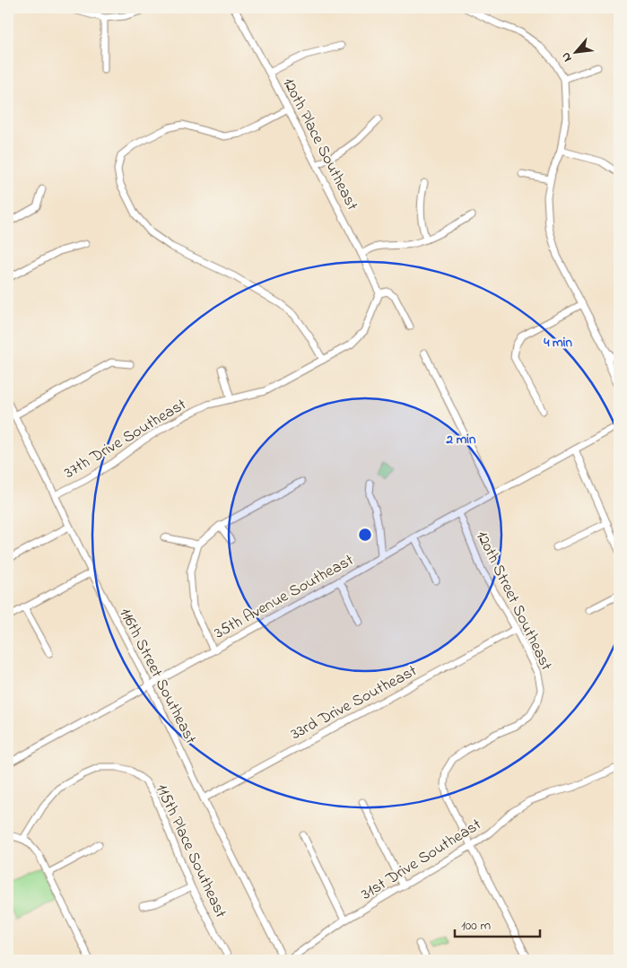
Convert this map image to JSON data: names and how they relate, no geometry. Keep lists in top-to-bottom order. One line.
{"streets":{"street":["120th Place Southeast","37th Drive Southeast","35th Avenue Southeast","120th Street Southeast","116th Street Southeast","33rd Drive Southeast","115th Place Southeast","31st Drive Southeast"]},"crossings":[["120th Place Southeast","37th Drive Southeast"],["37th Drive Southeast","116th Street Southeast"],["35th Avenue Southeast","120th Street Southeast"],["35th Avenue Southeast","116th Street Southeast"],["120th Street Southeast","33rd Drive Southeast"],["120th Street Southeast","31st Drive Southeast"],["116th Street Southeast","33rd Drive Southeast"]],"scale_bar":"100 m","north":"bottom left","rings":["4 min","2 min"]}
